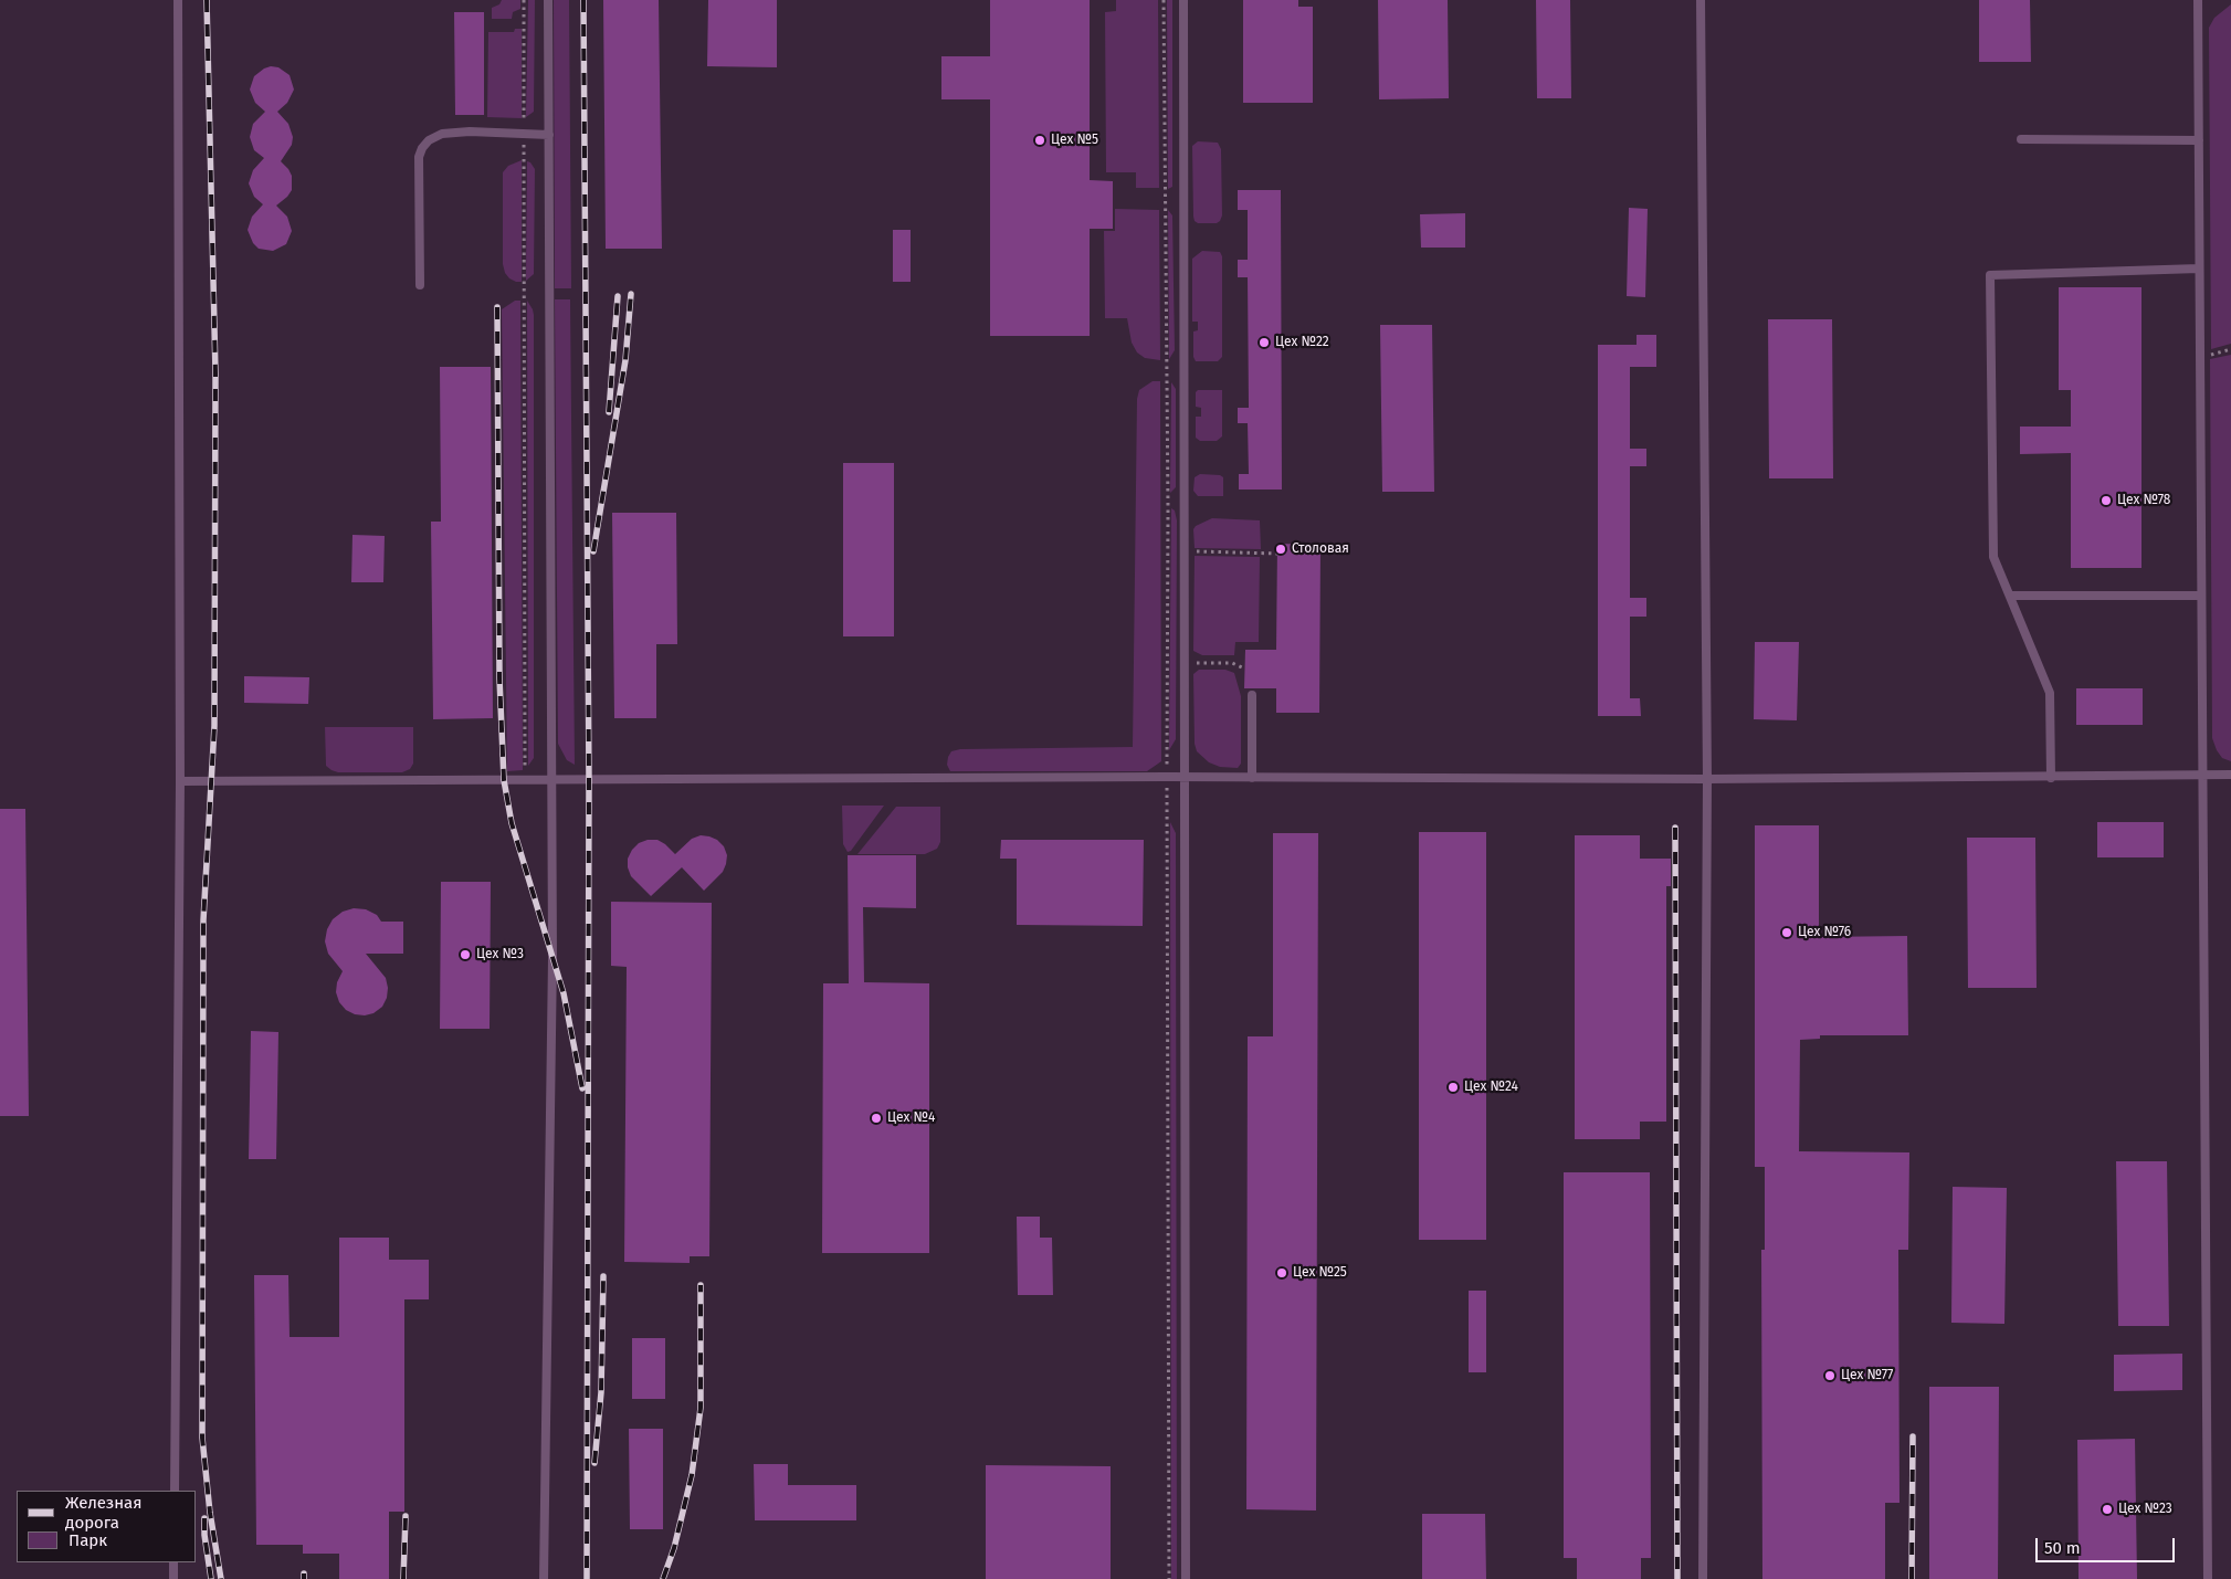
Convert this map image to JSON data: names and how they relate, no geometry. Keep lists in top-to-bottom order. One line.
{"places":["Цех №5","Цех №22","Цех №78","Столовая","Цех №76","Цех №3","Цех №24","Цех №4","Цех №25","Цех №77","Цех №23"],"legend":["Железная дорога","Парк"],"scale_bar":"50 m"}
